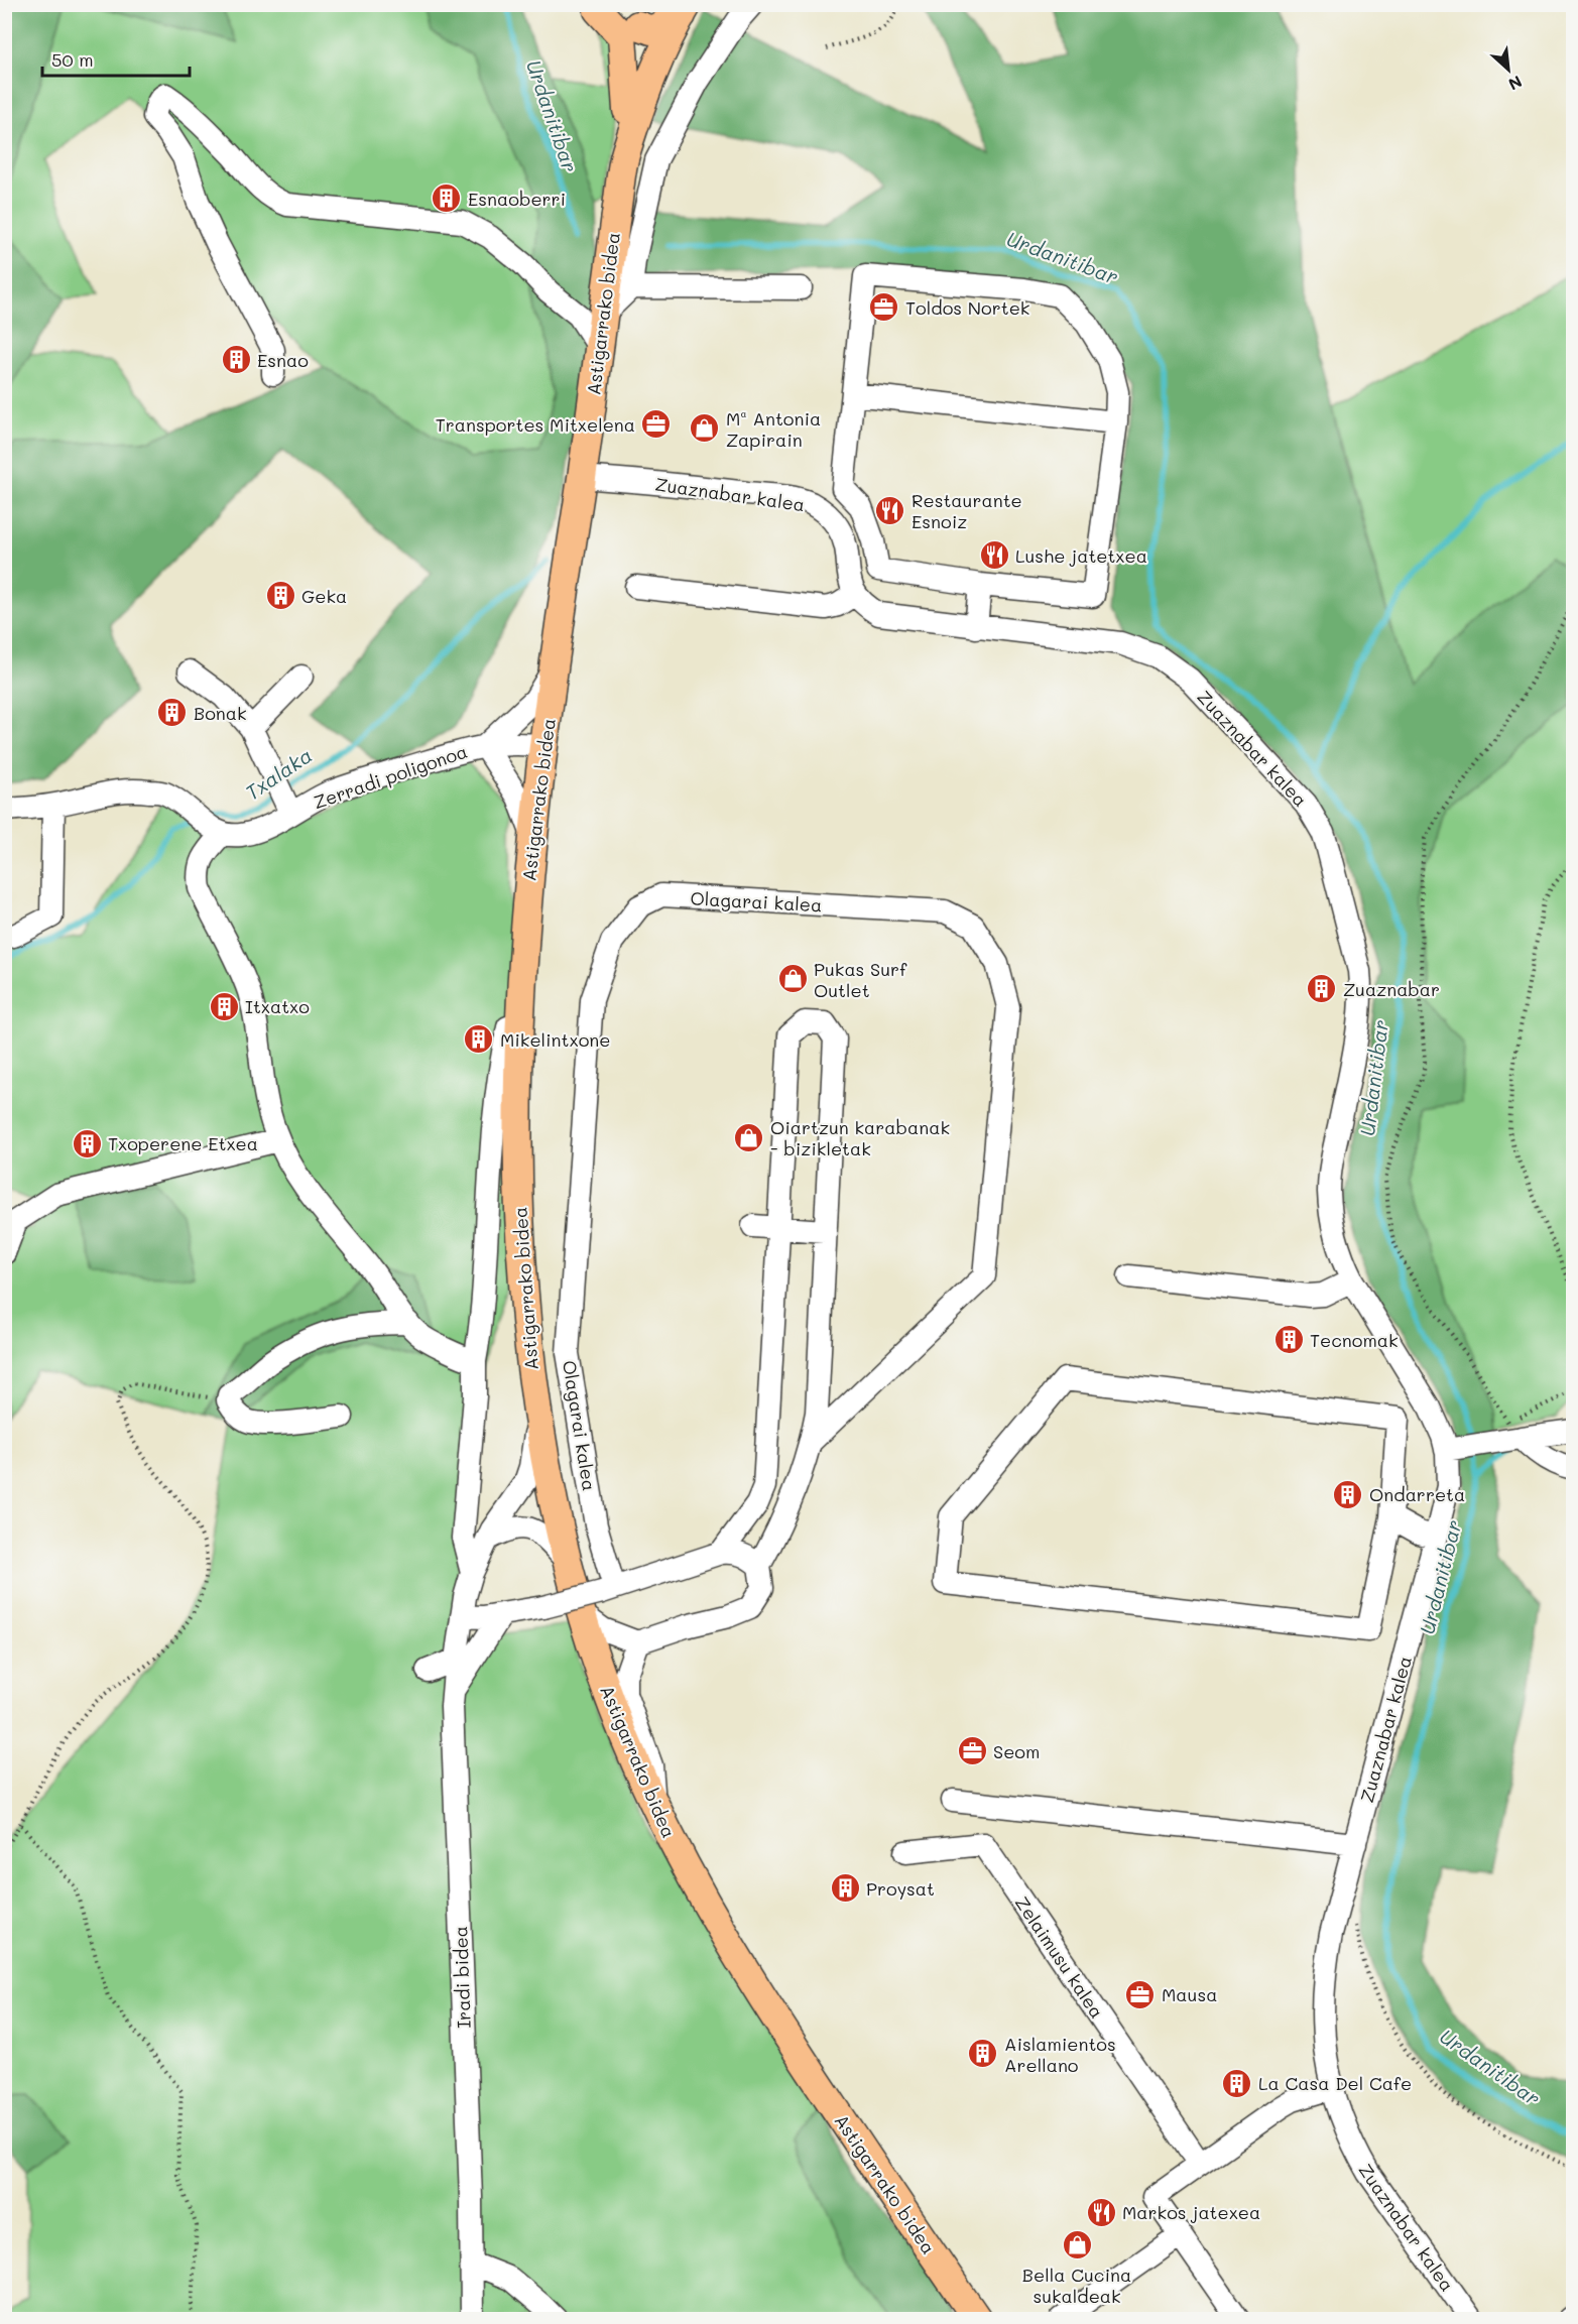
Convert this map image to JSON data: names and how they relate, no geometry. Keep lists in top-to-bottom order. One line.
{"streets":{"main road":["Astigarrako bidea"],"street":["Zuaznabar kalea","Zerradi poligonoa","Olagarai kalea","Zelaimusu kalea","Iradi bidea"]},"crossings":[["Astigarrako bidea","Zuaznabar kalea"],["Astigarrako bidea","Zerradi poligonoa"],["Astigarrako bidea","Iradi bidea"]],"water":["Urdanitibar","Txalaka"],"places":{"building":["Esnaoberri","Esnao","Geka","Bonak","Zuaznabar","Itxatxo","Mikelintxone","Txoperene Etxea","Tecnomak","Ondarreta","Proysat","Aislamientos Arellano","La Casa Del Cafe"],"office":["Toldos Nortek","Transportes Mitxelena","Seom","Mausa"],"shop":["Mª Antonia Zapirain","Pukas Surf Outlet","Oiartzun karabanak - bizikletak","Bella Cucina sukaldeak"],"restaurant":["Restaurante Esnoiz","Lushe jatetxea","Markos jatexea"]},"scale_bar":"50 m","north":"bottom right"}
